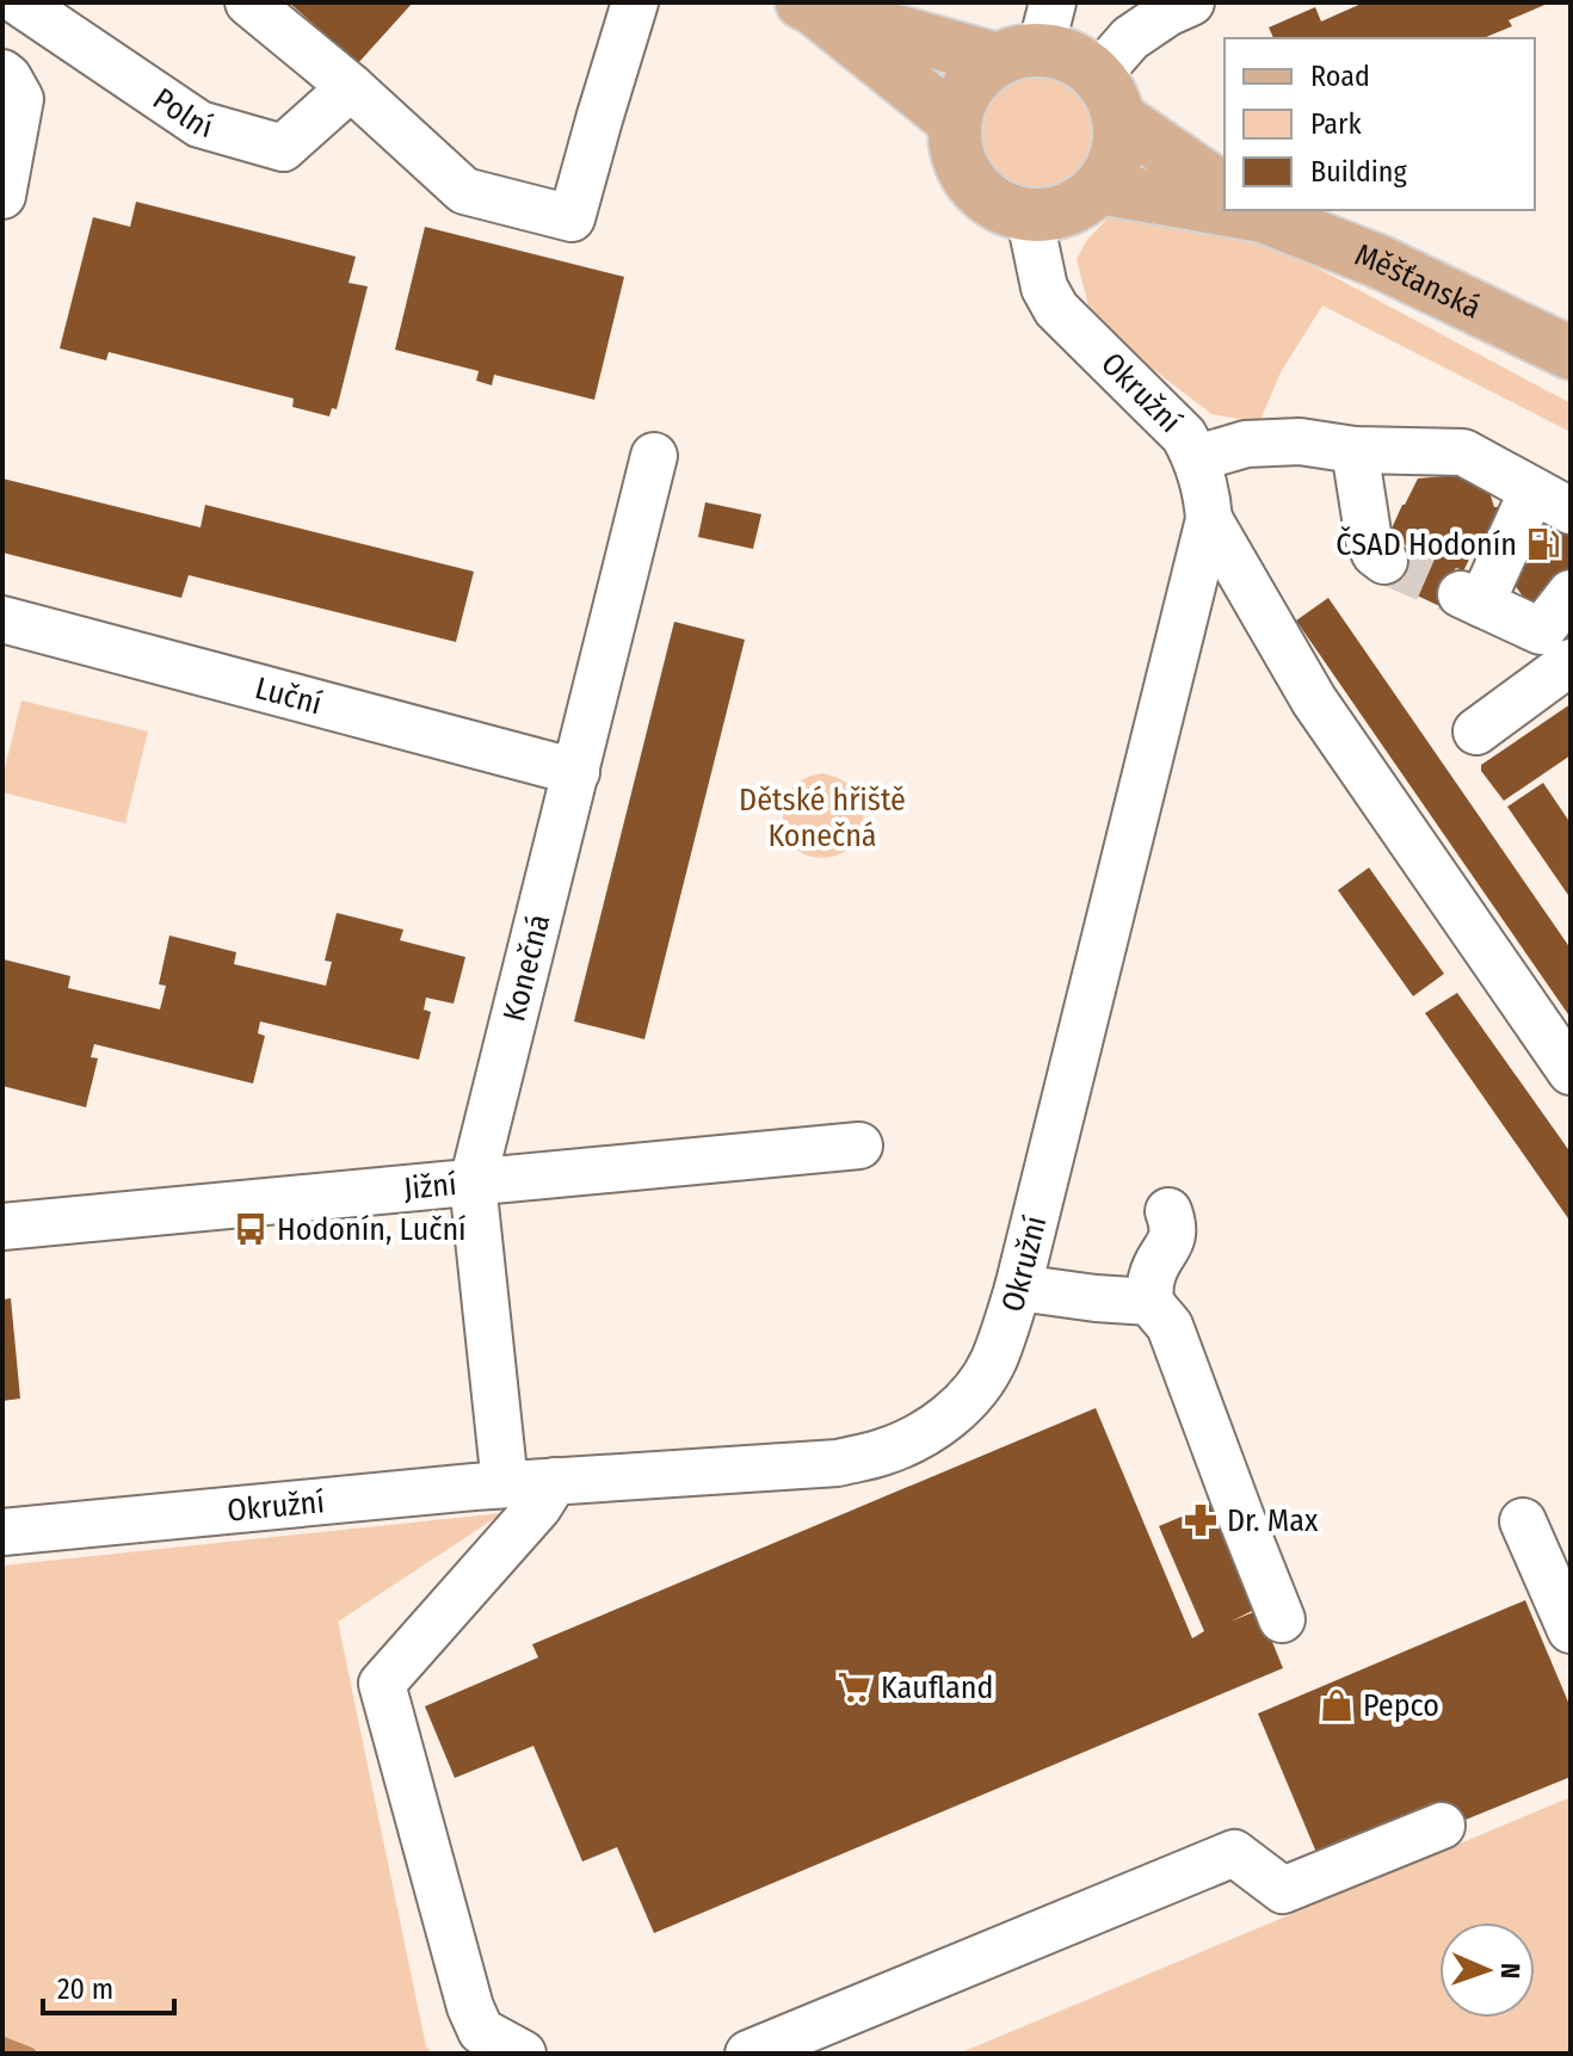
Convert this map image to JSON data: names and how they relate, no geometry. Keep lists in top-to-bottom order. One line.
{"streets":{"main road":["Měšťanská"],"street":["Polní","Okružní","Luční","Konečná","Jižní"]},"crossings":[["Měšťanská","Okružní"],["Okružní","Konečná"],["Luční","Konečná"],["Konečná","Jižní"]],"parks":["Dětské hřiště Konečná"],"places":{"fuel station":["ČSAD Hodonín"],"bus stop":["Hodonín, Luční"],"pharmacy":["Dr. Max"],"supermarket":["Kaufland"],"shop":["Pepco"]},"legend":["Road","Park","Building"],"scale_bar":"20 m","north":"right"}
